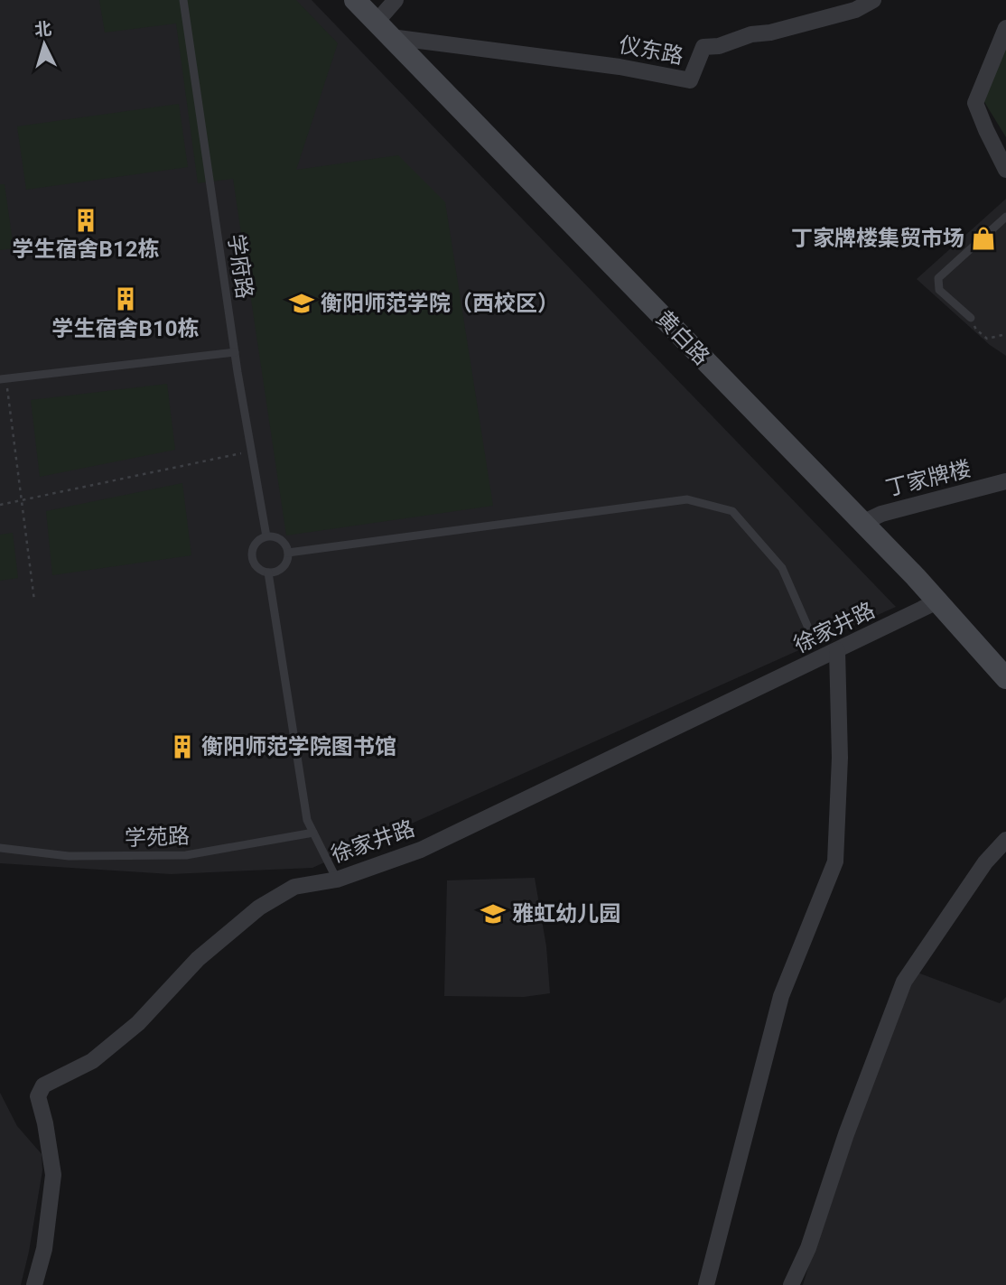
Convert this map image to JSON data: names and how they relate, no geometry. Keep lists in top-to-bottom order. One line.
{"streets":{"main road":["黄白路"],"street":["仪东路","丁家牌楼","徐家井路"],"lane":["学府路","学苑路"]},"crossings":[["仪东路","黄白路"],["黄白路","丁家牌楼"],["黄白路","徐家井路"]],"places":{"building":["学生宿舍B12栋","学生宿舍B10栋","衡阳师范学院图书馆"],"shop":["丁家牌楼集贸市场"],"school or university":["衡阳师范学院（西校区）","雅虹幼儿园"]},"north":"top"}
